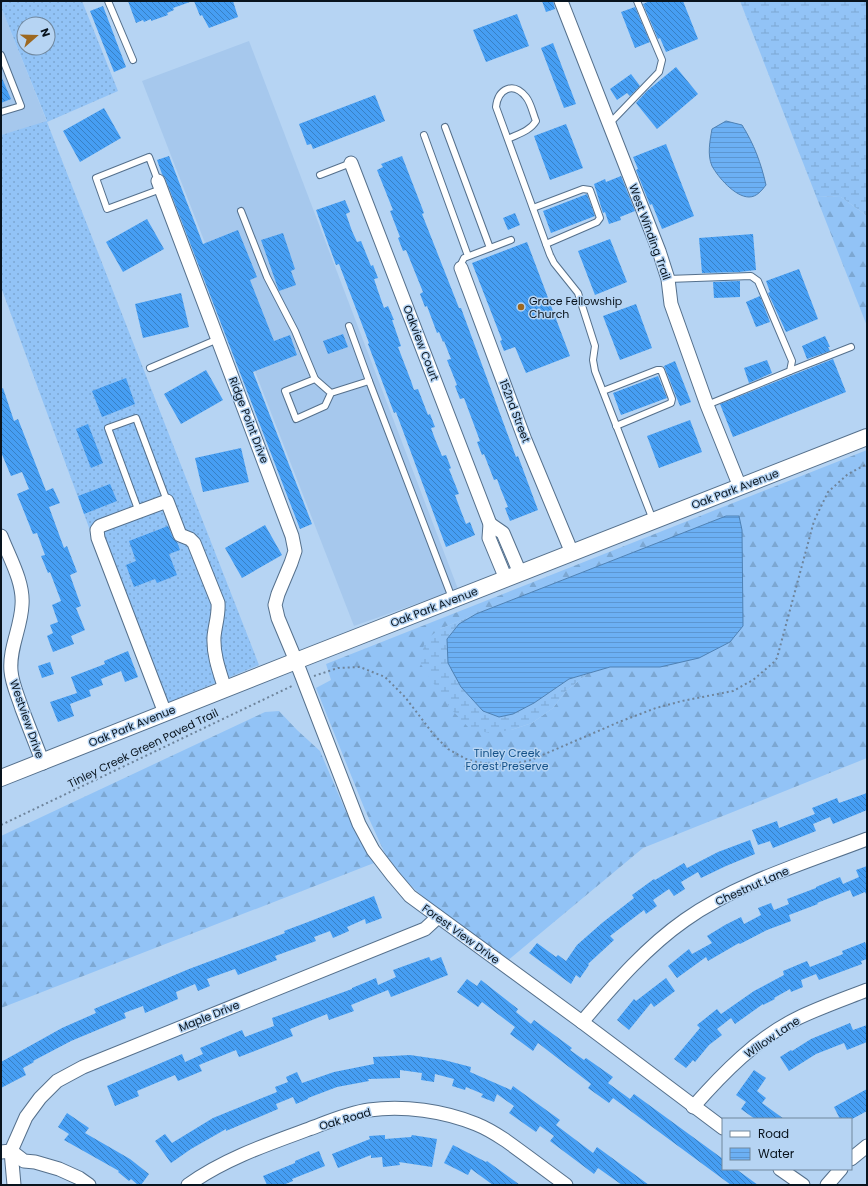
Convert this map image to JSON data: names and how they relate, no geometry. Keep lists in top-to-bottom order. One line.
{"streets":{"street":["West Winding Trail","Oakview Court","152nd Street","Ridge Point Drive","Oak Park Avenue","Westview Drive","Chestnut Lane","Forest View Drive","Maple Drive","Willow Lane","Oak Road"],"path":["Tinley Creek Green Paved Trail"]},"crossings":[["West Winding Trail","Oak Park Avenue"],["Oakview Court","Oak Park Avenue"],["152nd Street","Oak Park Avenue"],["Ridge Point Drive","Oak Park Avenue"],["Ridge Point Drive","Forest View Drive"],["Oak Park Avenue","Westview Drive"],["Oak Park Avenue","Forest View Drive"],["Chestnut Lane","Forest View Drive"],["Forest View Drive","Maple Drive"],["Forest View Drive","Willow Lane"]],"parks":["Tinley Creek Forest Preserve"],"places":["Grace Fellowship Church"],"legend":["Road","Water"],"north":"right"}
